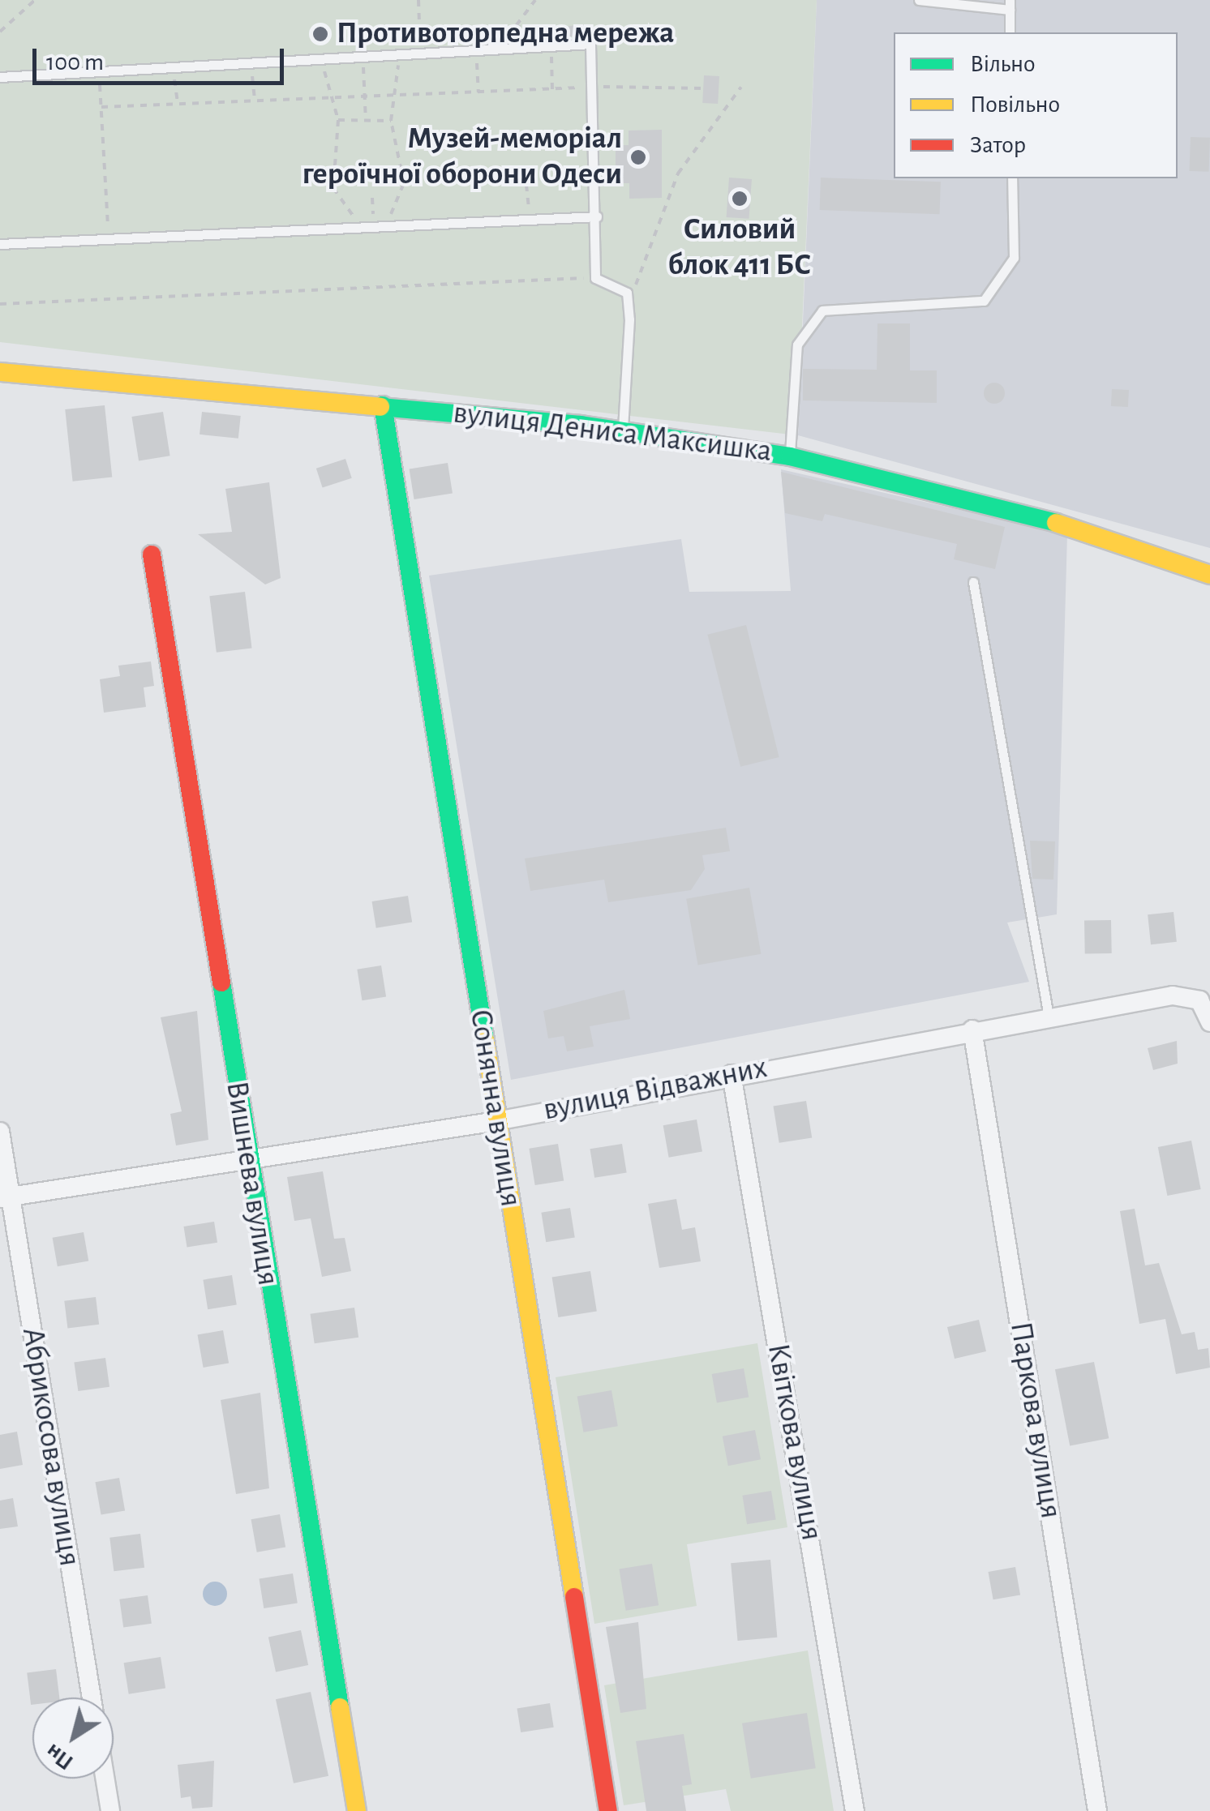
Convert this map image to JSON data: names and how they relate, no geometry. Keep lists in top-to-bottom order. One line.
{"streets":{"street":["вулиця Дениса Максишка","вулиця Відважних","Сонячна вулиця","Вишнева вулиця","Паркова вулиця","Квіткова вулиця","Абрикосова вулиця"]},"crossings":[["вулиця Дениса Максишка","Сонячна вулиця"],["вулиця Відважних","Сонячна вулиця"],["вулиця Відважних","Вишнева вулиця"],["вулиця Відважних","Паркова вулиця"],["вулиця Відважних","Квіткова вулиця"],["вулиця Відважних","Абрикосова вулиця"]],"places":["Противоторпедна мережа","Музей-меморіал героїчної оборони Одеси","Силовий блок 411 БС"],"legend":["Вільно","Повільно","Затор"],"scale_bar":"100 m","north":"bottom left"}
